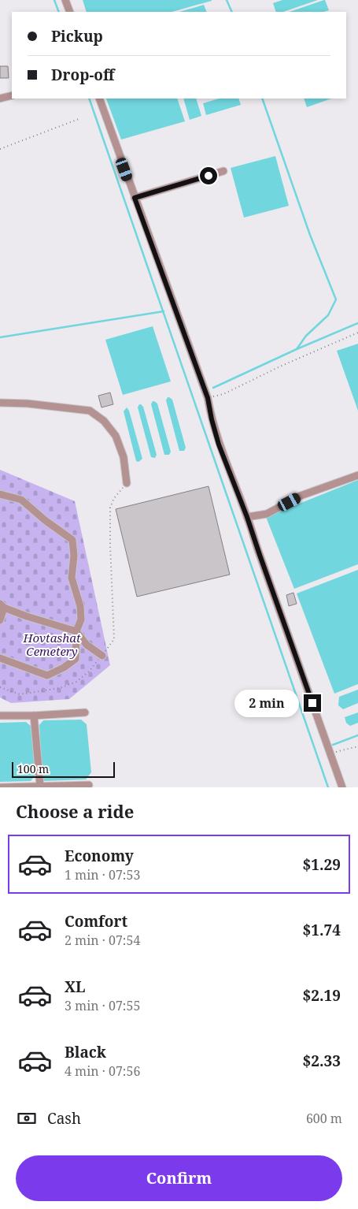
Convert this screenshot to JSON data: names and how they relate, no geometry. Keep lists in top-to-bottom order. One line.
{"parks":["Hovtashat Cemetery"],"scale_bar":"100 m","page":{"banner":["Pickup","Drop-off"],"bubble":"2 min","scale":"100 m","heading":"Choose a ride","list":[{"name":"Economy","note":"1 min · 07:53","value":"$1.29"},{"name":"Comfort","note":"2 min · 07:54","value":"$1.74"},{"name":"XL","note":"3 min · 07:55","value":"$2.19"},{"name":"Black","note":"4 min · 07:56","value":"$2.33"}],"pay":["Cash","600 m"],"buttons":"Confirm"}}
